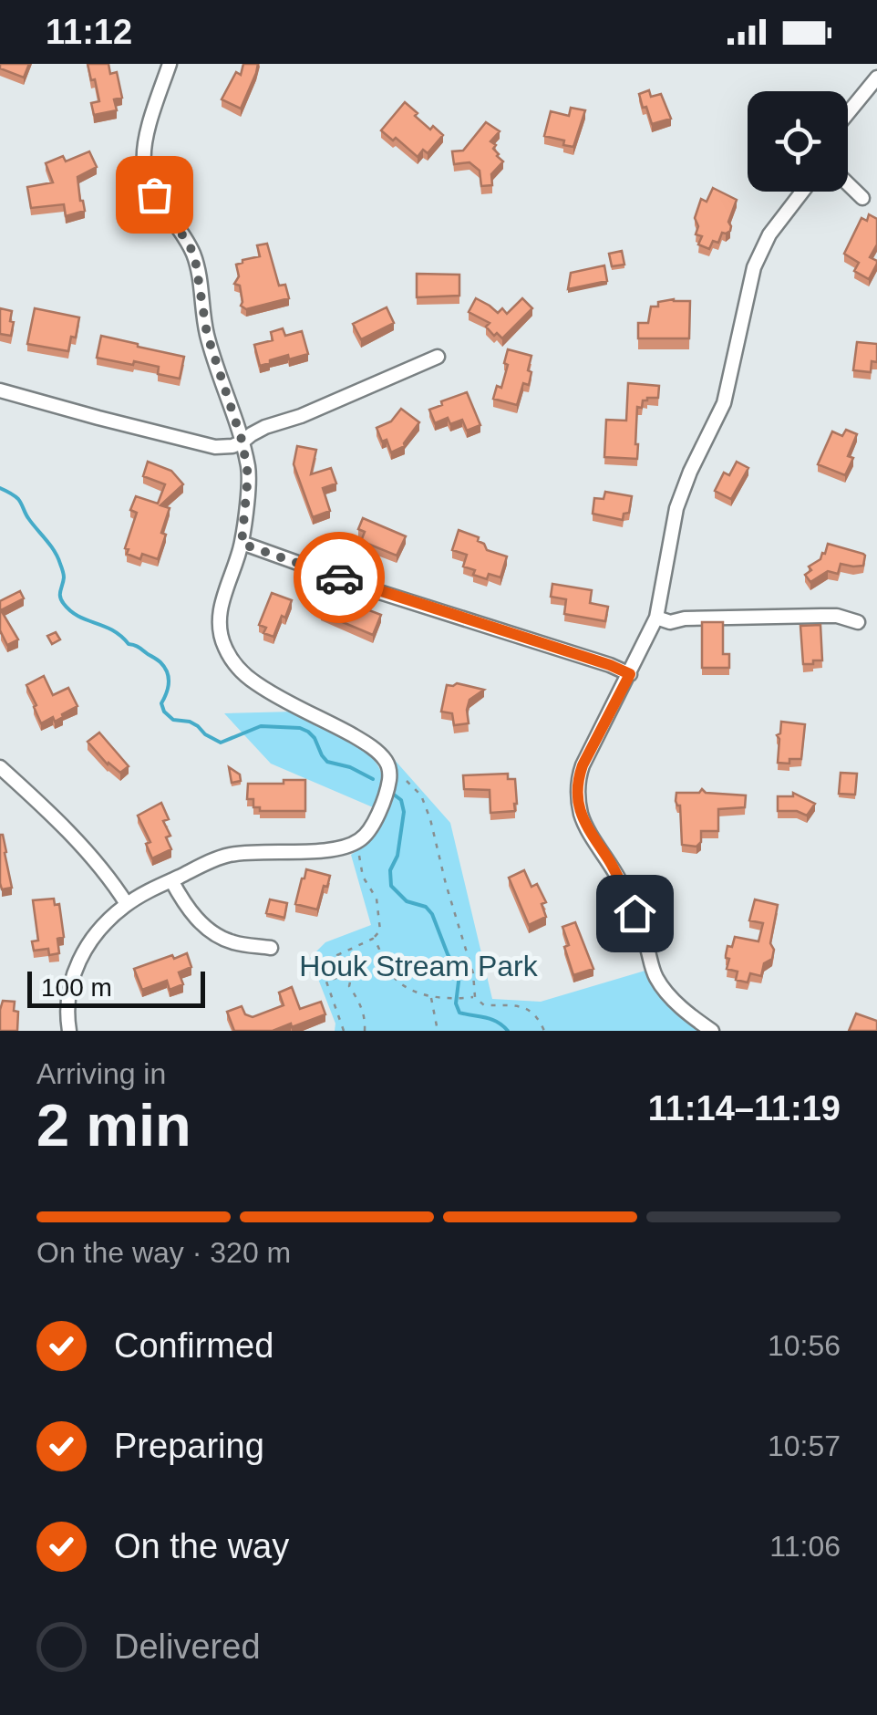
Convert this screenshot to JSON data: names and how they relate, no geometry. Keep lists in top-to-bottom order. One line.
{"parks":["Houk Stream Park"],"scale_bar":"100 m","page":{"status":"11:12","scale":"100 m","heading":["2 min","Arriving in","11:14–11:19"],"bar":"On the way · 320 m","list":[["Confirmed","10:56"],["Preparing","10:57"],["On the way","11:06"],"Delivered"]}}
